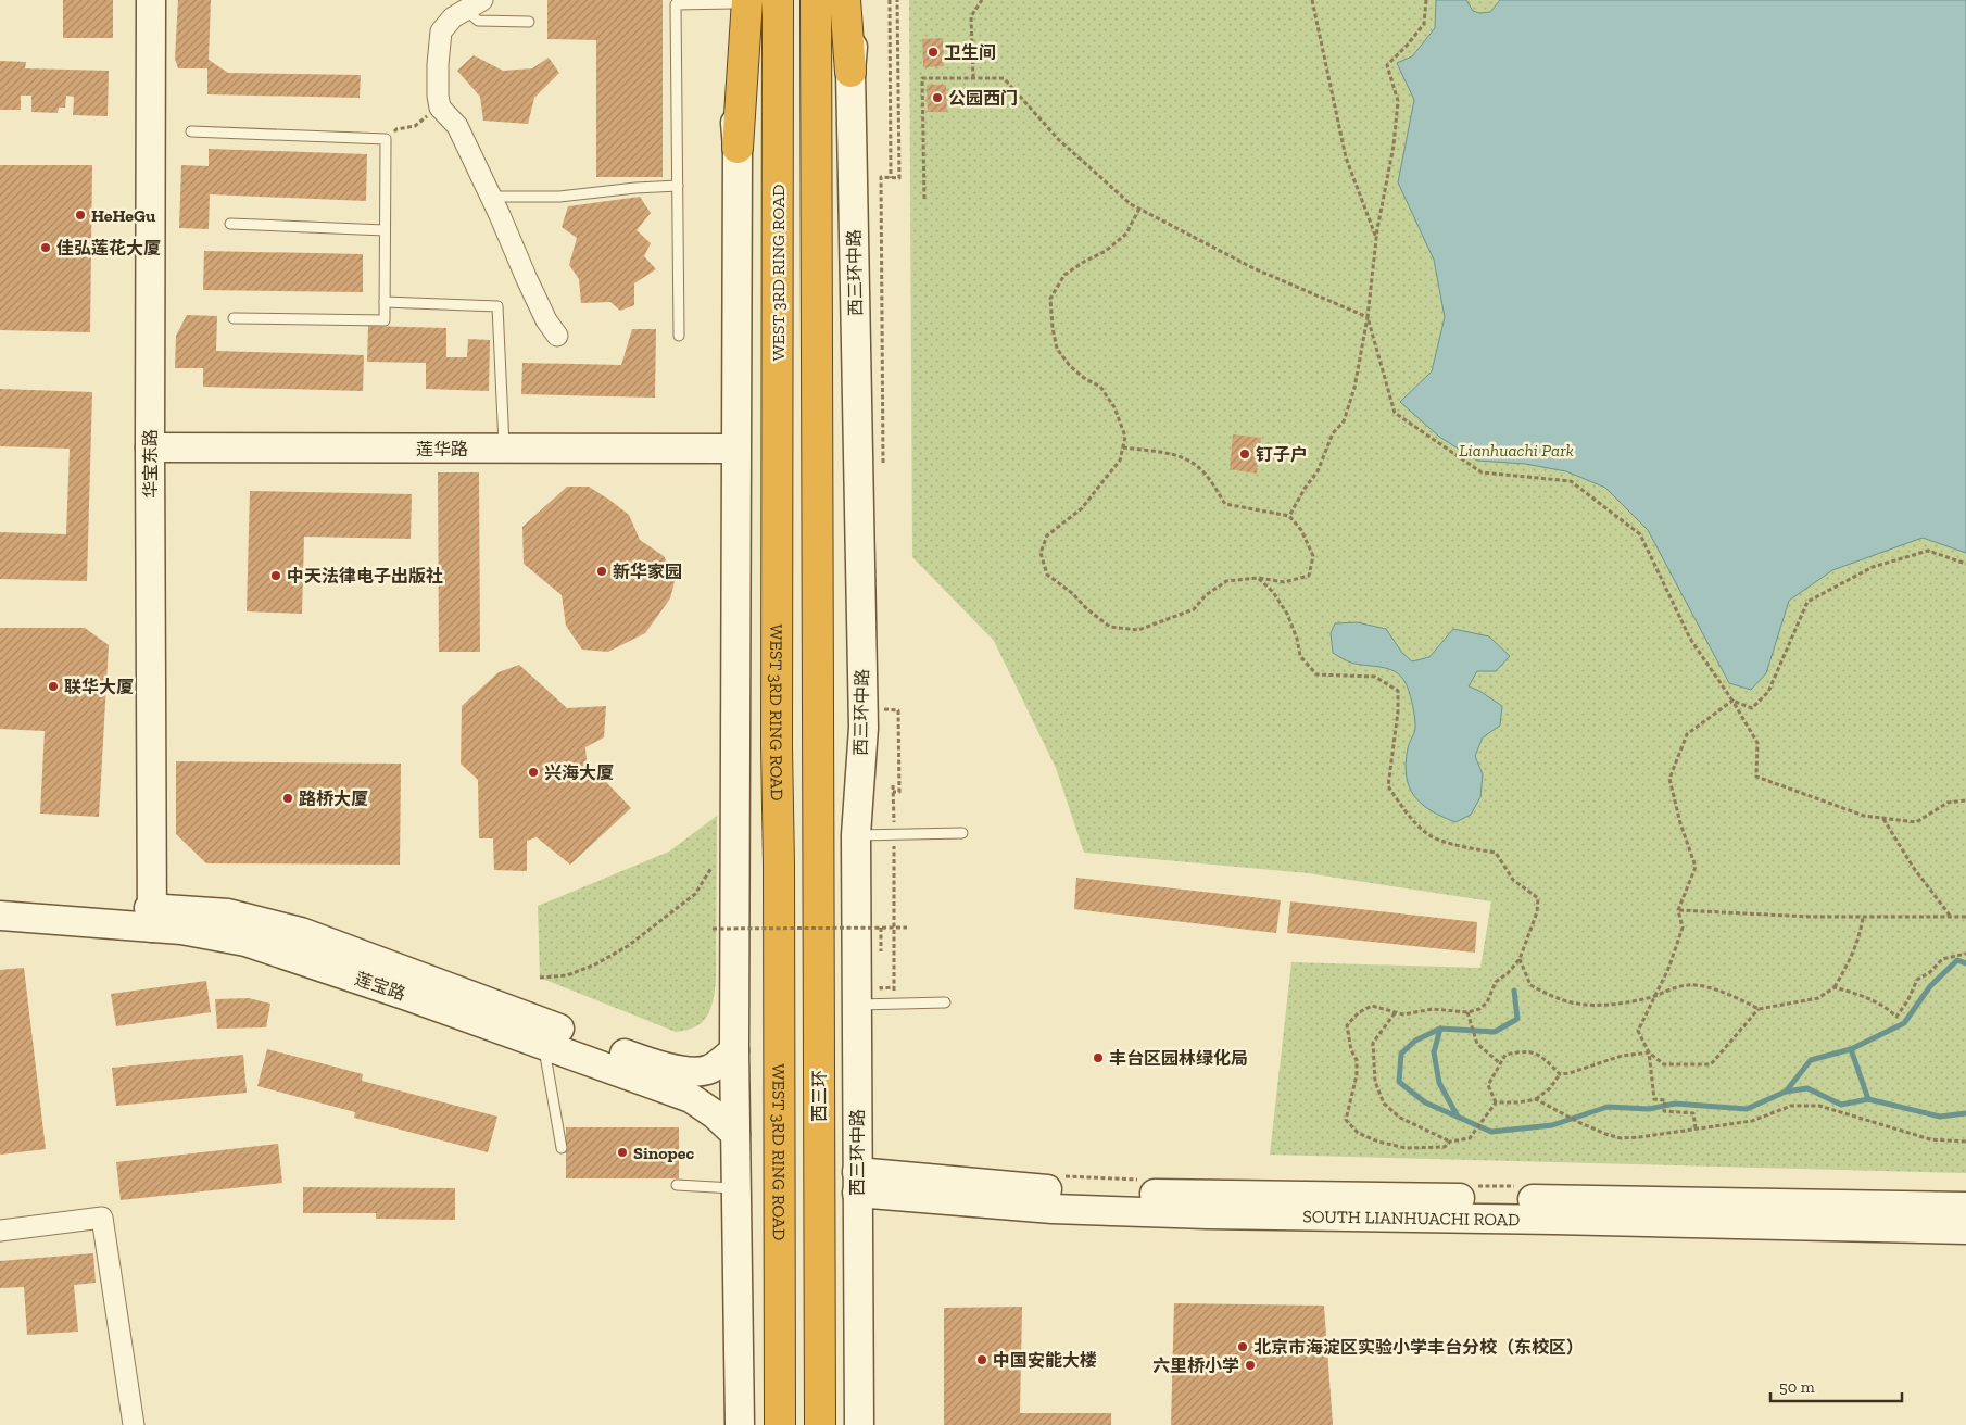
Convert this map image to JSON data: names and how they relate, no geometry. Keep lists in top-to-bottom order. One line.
{"streets":{"highway":["WEST 3RD RING ROAD"],"street":["西三环中路","莲华路","华宝东路","莲宝路","SOUTH LIANHUACHI ROAD"]},"crossings":[["西三环中路","SOUTH LIANHUACHI ROAD"],["莲华路","华宝东路"],["华宝东路","莲宝路"]],"parks":["Lianhuachi Park"],"places":["卫生间","公园西门","HeHeGu","佳弘莲花大厦","钉子户","新华家园","中天法律电子出版社","联华大厦","兴海大厦","路桥大厦","丰台区园林绿化局","Sinopec","北京市海淀区实验小学丰台分校（东校区）","中国安能大楼","六里桥小学"],"scale_bar":"50 m"}
